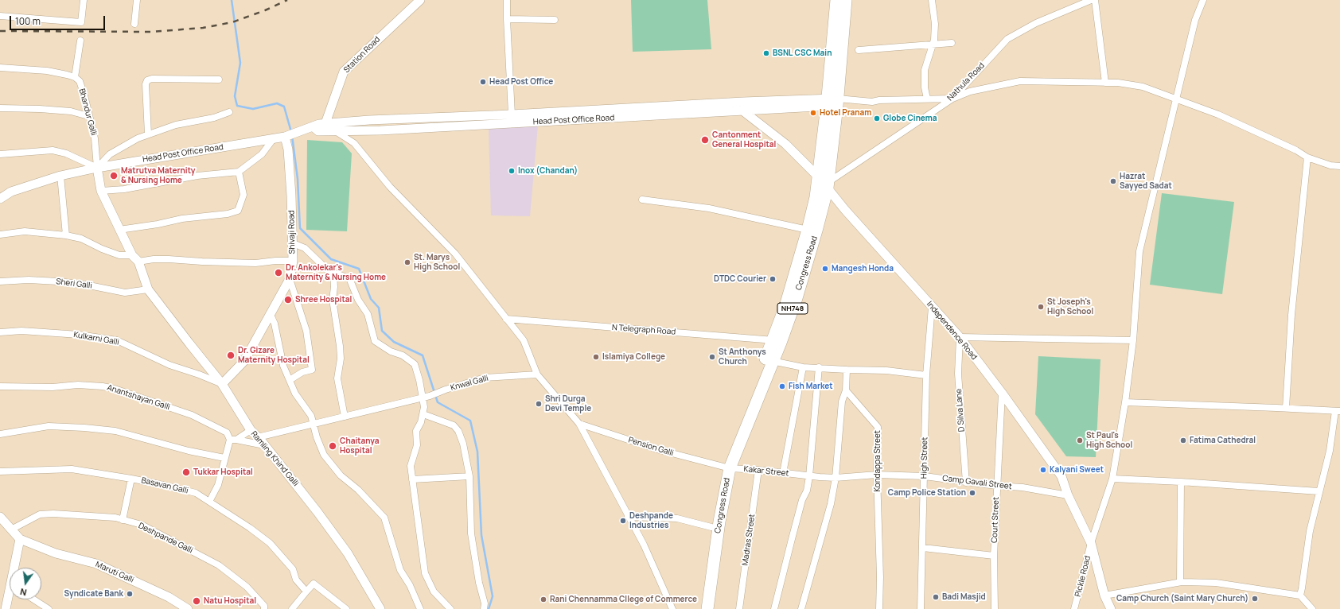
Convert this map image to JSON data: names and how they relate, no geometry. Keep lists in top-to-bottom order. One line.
{"streets":{"highway":["Congress Road","NH748"],"main road":["Station Road","Head Post Office Road","Shivaji Road","Independence Road","Ramling Khind Galli","Maruti Galli"],"street":["Nathula Road","Bhandur Galli","Sheri Galli","N Telegraph Road","Kulkarni Galli","Knwal Galli","Anantshayan Galli","D Silva Lane","Pension Galli","High Street","Kondappa Street","Kakar Street","Camp Gavali Street","Basavan Galli","Court Street","Deshpande Galli","Madras Street","Pickle Road"]},"crossings":[["Station Road","Head Post Office Road"],["Nathula Road","Congress Road"],["Nathula Road","Independence Road"],["Bhandur Galli","Head Post Office Road"],["Head Post Office Road","Shivaji Road"],["Head Post Office Road","Congress Road"],["Head Post Office Road","Independence Road"],["Shivaji Road","Kulkarni Galli"],["Shivaji Road","Ramling Khind Galli"],["Congress Road","N Telegraph Road"],["Congress Road","Independence Road"],["Congress Road","Pension Galli"],["Congress Road","Kakar Street"],["Sheri Galli","Ramling Khind Galli"],["Independence Road","D Silva Lane"],["Independence Road","High Street"],["Independence Road","Camp Gavali Street"],["Independence Road","Court Street"],["Independence Road","Pickle Road"],["Kulkarni Galli","Ramling Khind Galli"],["Knwal Galli","Ramling Khind Galli"],["D Silva Lane","Camp Gavali Street"],["Pension Galli","Kakar Street"],["High Street","Camp Gavali Street"],["Kondappa Street","Camp Gavali Street"],["Kakar Street","Camp Gavali Street"],["Kakar Street","Madras Street"],["Camp Gavali Street","Court Street"]],"places":["BSNL CSC Main","Head Post Office","Hotel Pranam","Globe Cinema","Cantonment General Hospital","Inox (Chandan)","Matrutva Maternity & Nursing Home","Hazrat Sayyed Sadat","St. Marys High School","Mangesh Honda","Dr. Ankolekar's Maternity & Nursing Home","DTDC Courier","Shree Hospital","St Joseph's High School","Dr. Gizare Maternity Hospital","Islamiya College","St Anthonys Church","Fish Market","Shri Durga Devi Temple","St Paul's High School","Fatima Cathedral","Chaitanya Hospital","Kalyani Sweet","Tukkar Hospital","Camp Police Station","Deshpande Industries","Syndicate Bank","Badi Masjid","Camp Church (Saint Mary Church)","Rani Chennamma Cllege of Commerce","Natu Hospital"],"scale_bar":"100 m","north":"bottom"}
